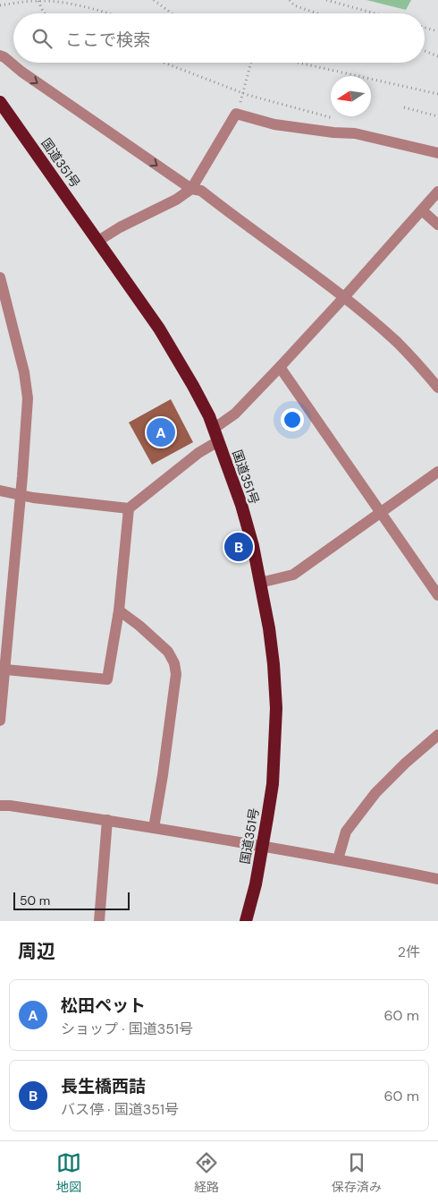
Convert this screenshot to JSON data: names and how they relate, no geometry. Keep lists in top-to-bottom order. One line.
{"streets":{"highway":["国道351号"]},"scale_bar":"50 m","north":"left","page":{"search":"ここで検索","pins":["A","B"],"scale":"50 m","heading":["周辺","2件"],"list":[{"mark":"A","name":"松田ペット","note":"ショップ · 国道351号","value":"60 m"},{"mark":"B","name":"長生橋西詰","note":"バス停 · 国道351号","value":"60 m"}],"nav":["地図","経路","保存済み"]}}
